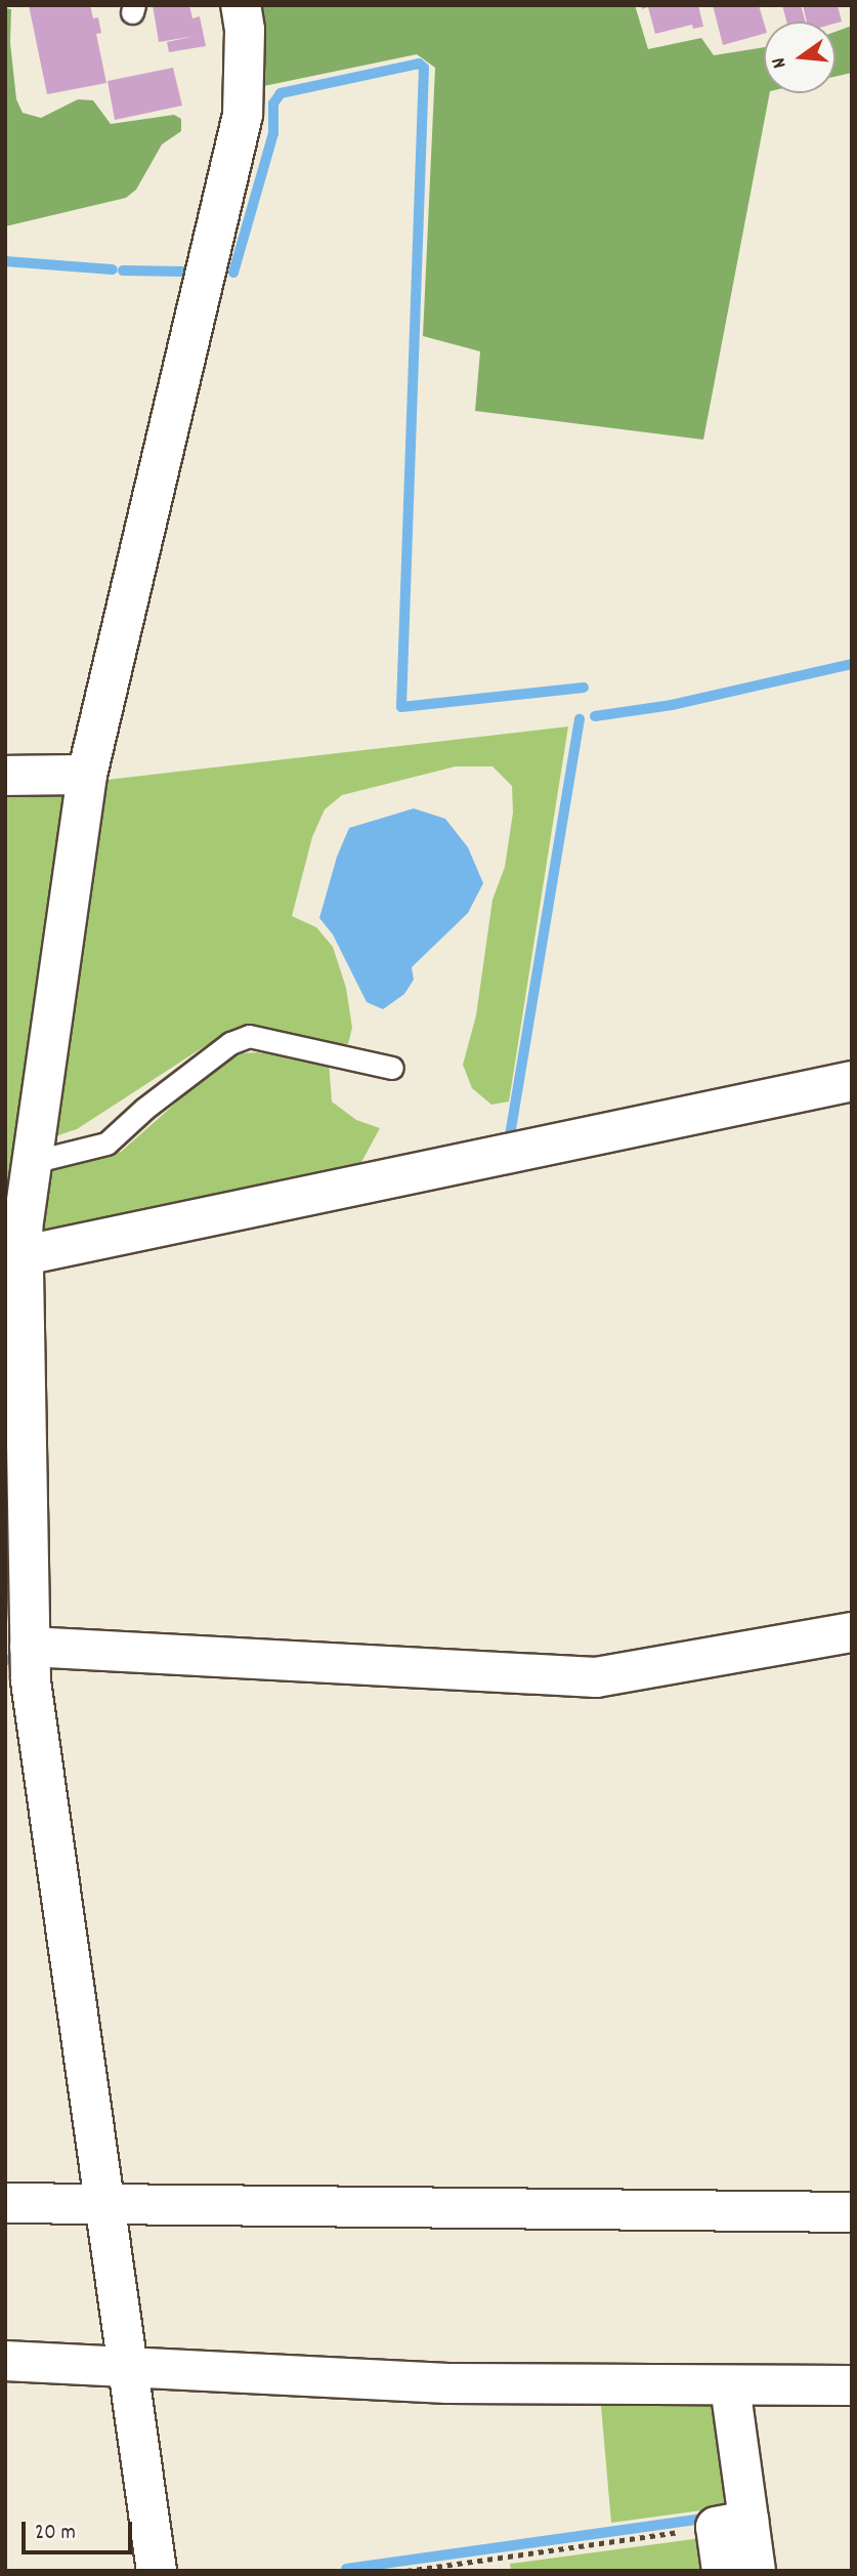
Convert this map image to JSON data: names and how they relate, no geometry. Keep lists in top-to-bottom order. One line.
{"scale_bar":"20 m","north":"left"}
